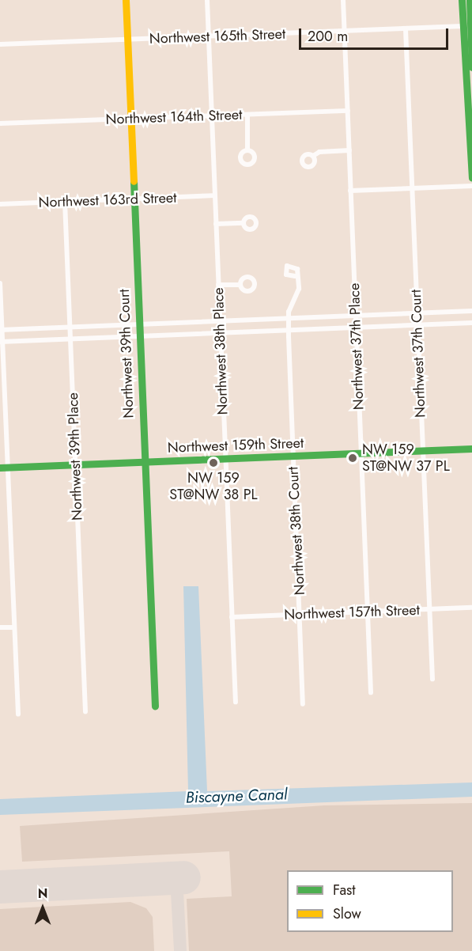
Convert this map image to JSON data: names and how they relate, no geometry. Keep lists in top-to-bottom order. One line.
{"streets":{"street":["Northwest 165th Street","Northwest 164th Street","Northwest 163rd Street","Northwest 37th Place","Northwest 38th Place","Northwest 39th Court","Northwest 37th Court","Northwest 159th Street","Northwest 39th Place","Northwest 38th Court","Northwest 157th Street"]},"crossings":[["Northwest 165th Street","Northwest 37th Place"],["Northwest 165th Street","Northwest 38th Place"],["Northwest 165th Street","Northwest 39th Court"],["Northwest 165th Street","Northwest 37th Court"],["Northwest 164th Street","Northwest 37th Place"],["Northwest 164th Street","Northwest 38th Place"],["Northwest 164th Street","Northwest 39th Court"],["Northwest 163rd Street","Northwest 38th Place"],["Northwest 163rd Street","Northwest 39th Court"],["Northwest 163rd Street","Northwest 39th Place"],["Northwest 37th Place","Northwest 159th Street"],["Northwest 37th Place","Northwest 157th Street"],["Northwest 38th Place","Northwest 159th Street"],["Northwest 38th Place","Northwest 157th Street"],["Northwest 39th Court","Northwest 159th Street"],["Northwest 37th Court","Northwest 159th Street"],["Northwest 37th Court","Northwest 157th Street"],["Northwest 159th Street","Northwest 39th Place"],["Northwest 159th Street","Northwest 38th Court"],["Northwest 38th Court","Northwest 157th Street"]],"water":["Biscayne Canal"],"places":["NW 159 ST@NW 37 PL","NW 159 ST@NW 38 PL"],"legend":["Fast","Slow"],"scale_bar":"200 m","north":"top"}
